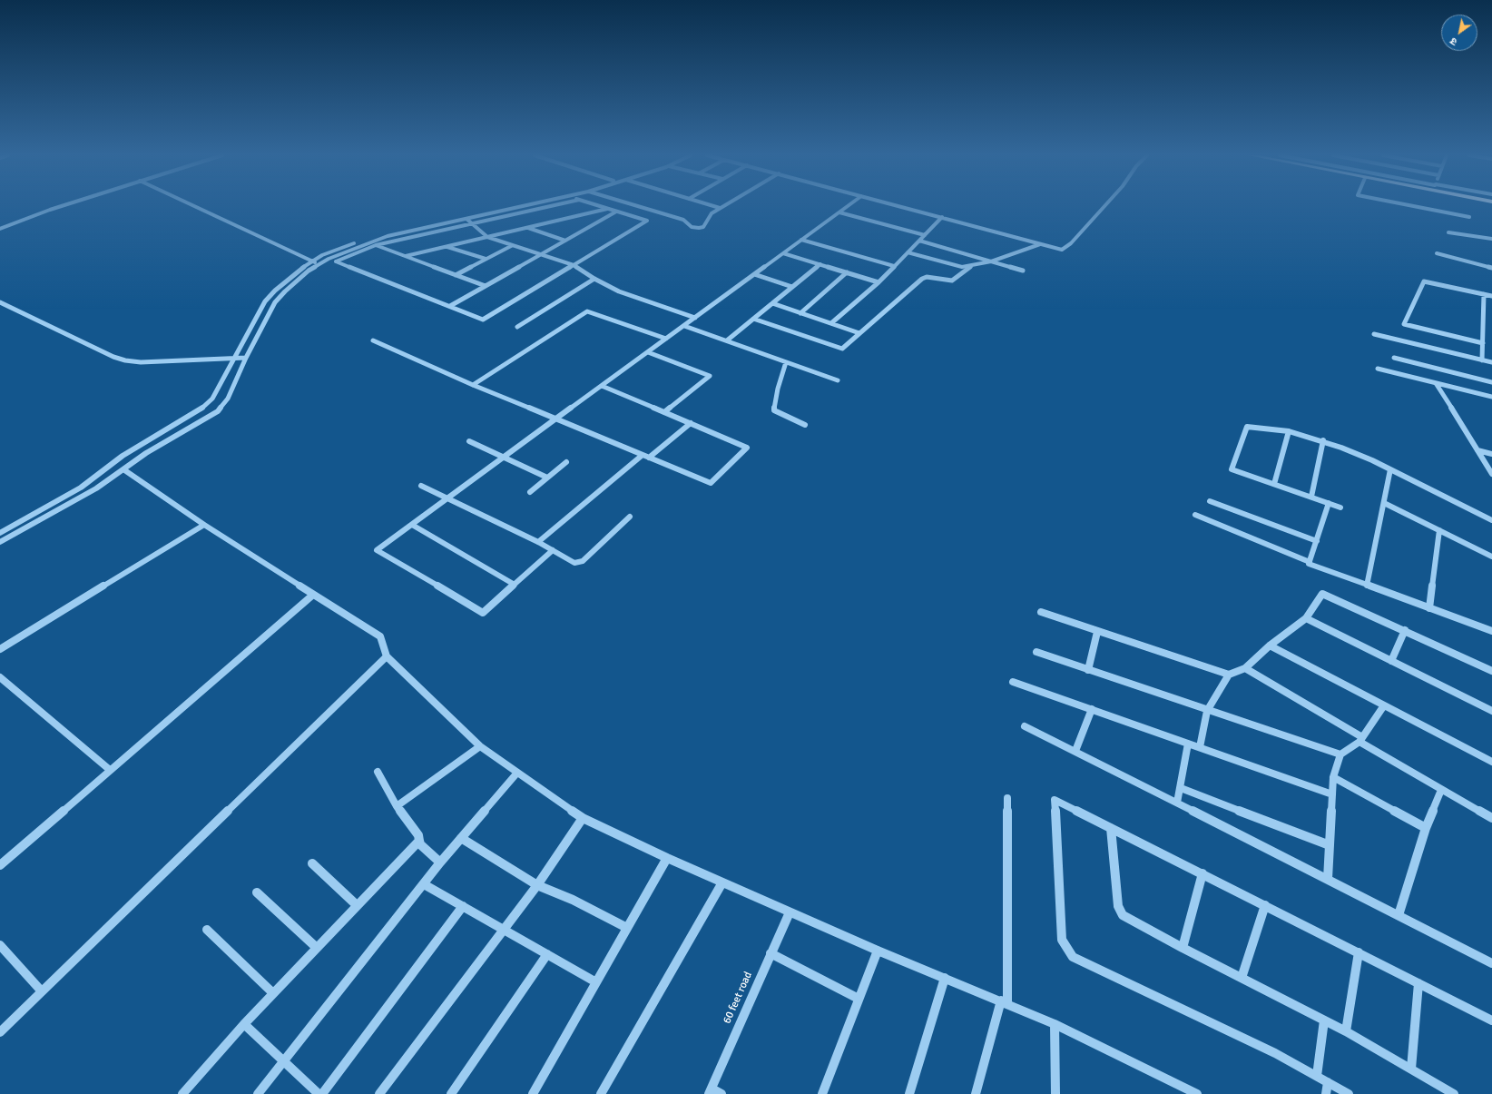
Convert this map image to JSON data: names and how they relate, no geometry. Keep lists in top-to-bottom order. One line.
{"streets":{"street":["60 feet road"]},"north":"bottom left"}
